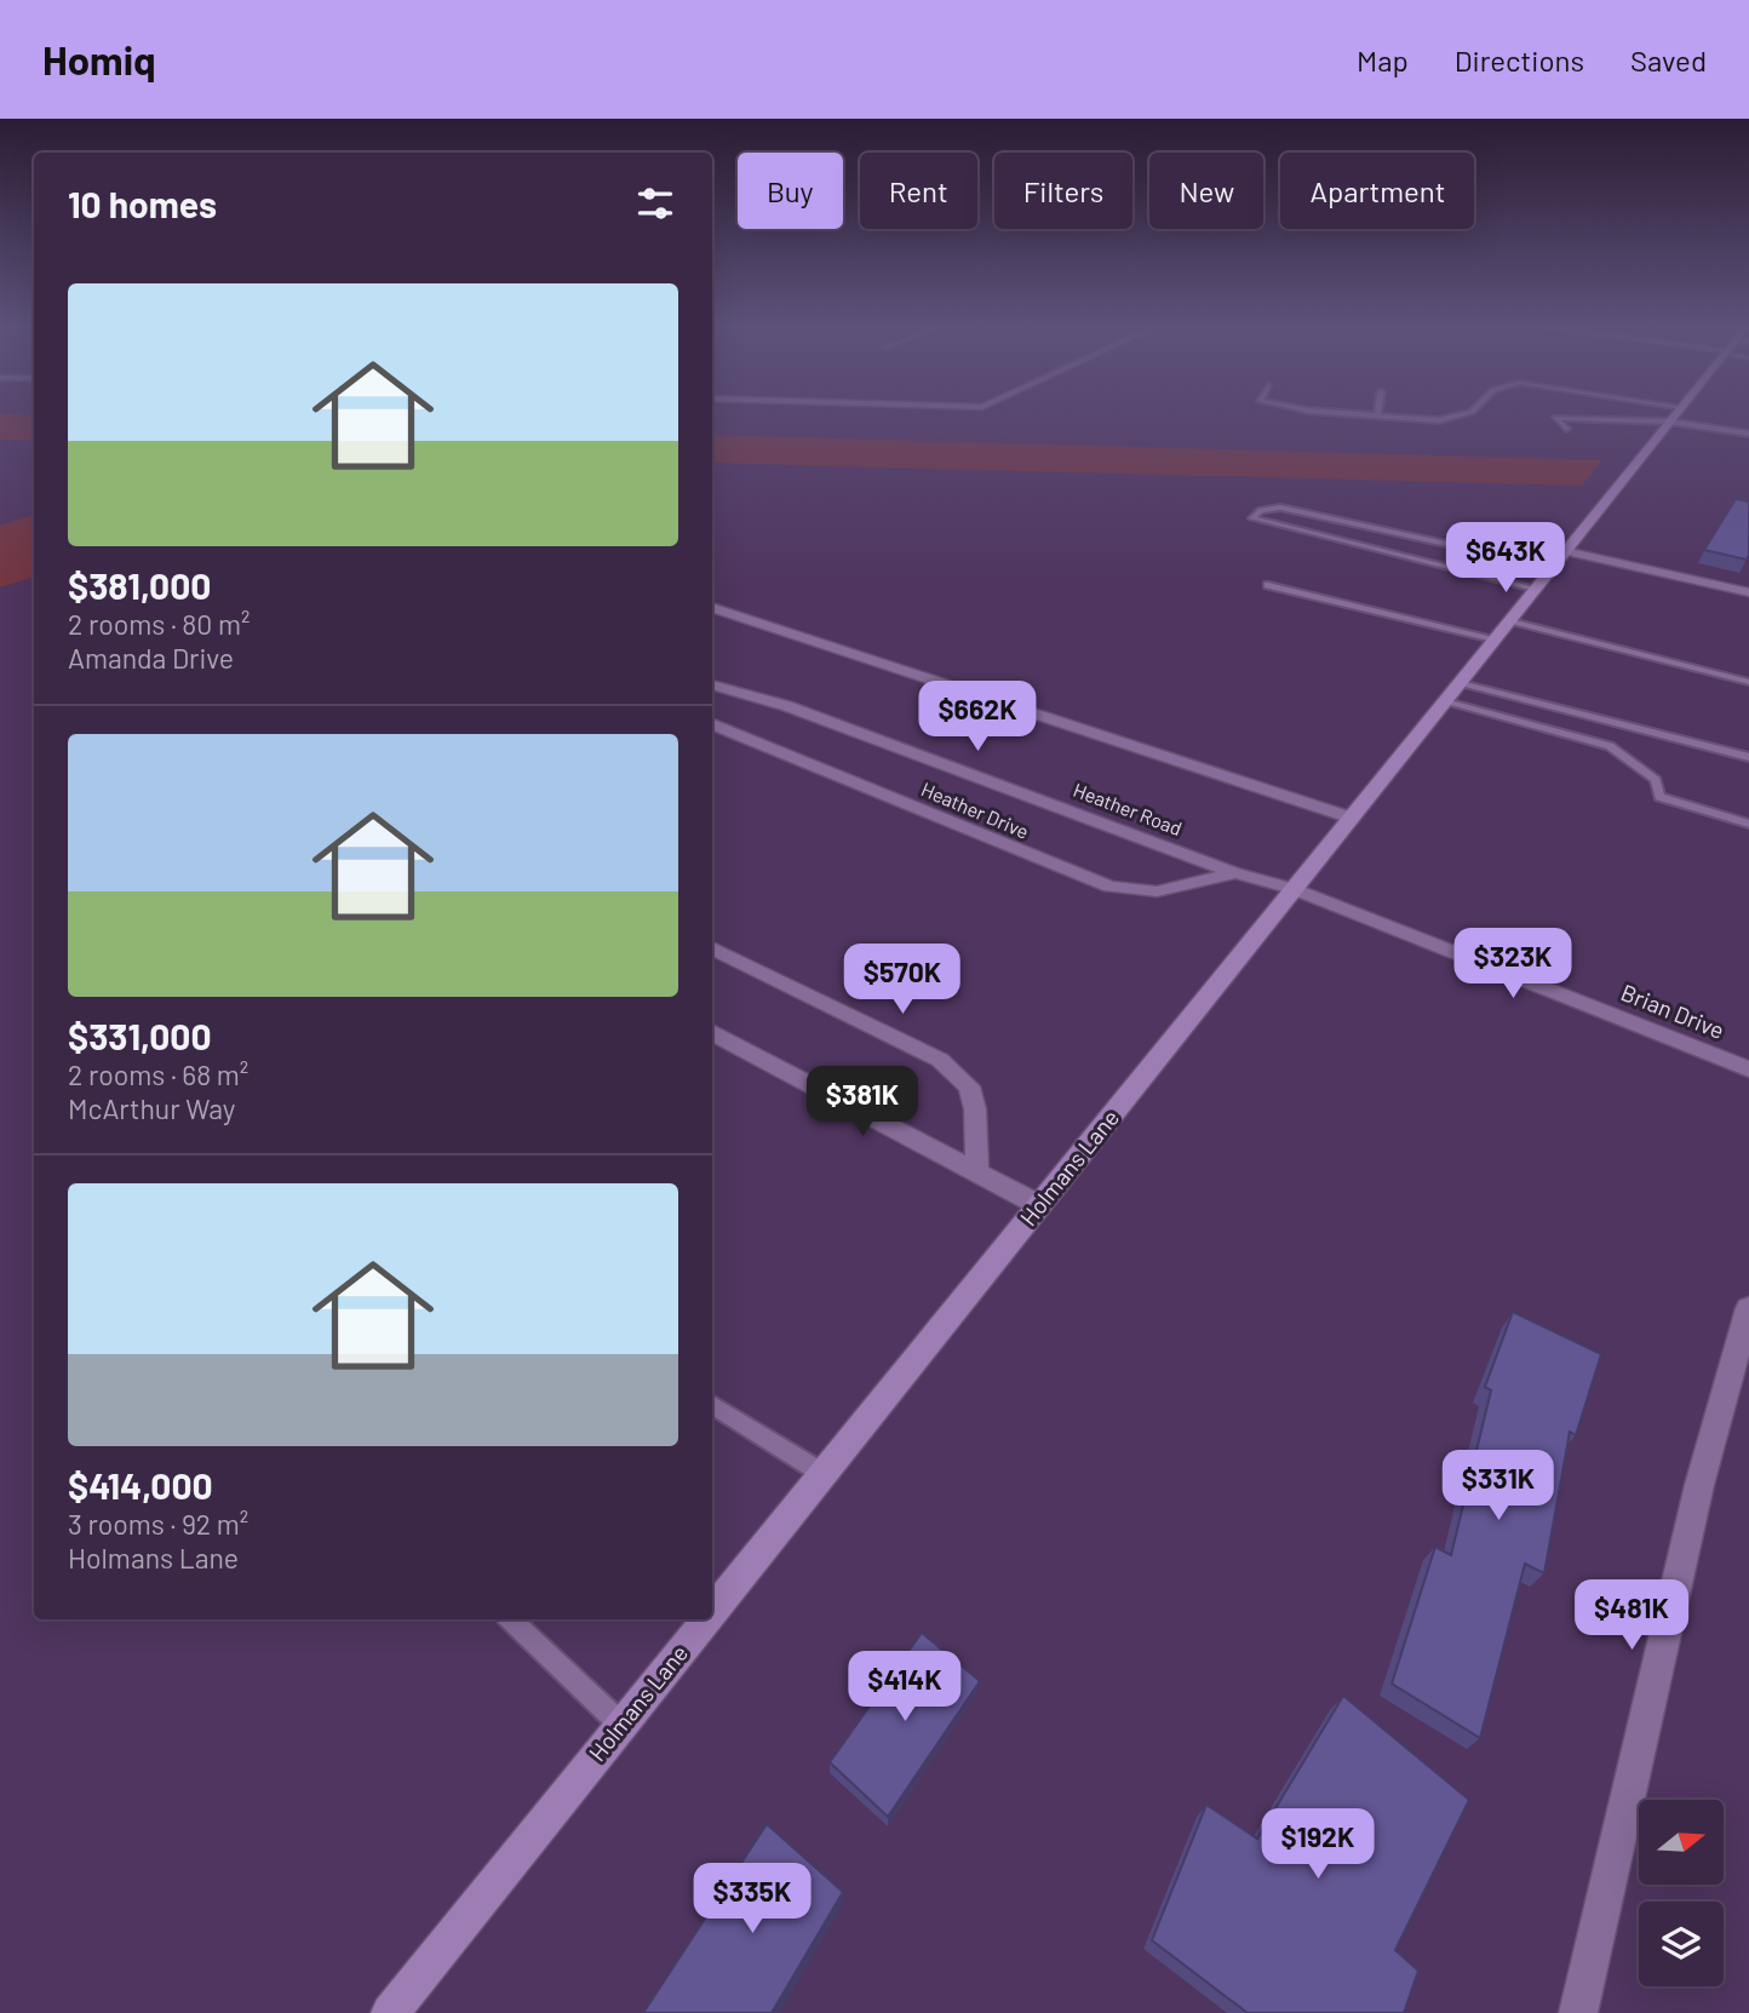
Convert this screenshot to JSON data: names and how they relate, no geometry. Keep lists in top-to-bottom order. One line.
{"streets":{"main road":["Holmans Lane"],"street":["Heather Road","Heather Drive","Brian Drive"]},"crossings":[["Heather Road","Heather Drive"],["Heather Road","Brian Drive"],["Heather Road","Holmans Lane"],["Brian Drive","Holmans Lane"]],"north":"right","page":{"header":"Homiq","nav":["Map","Directions","Saved"],"chip":["Buy","Rent","Filters","New","Apartment"],"heading":"10 homes","list":[{"name":"$381,000","note":"2 rooms · 80 m² · Amanda Drive"},{"name":"$331,000","note":"2 rooms · 68 m² · McArthur Way"},{"name":"$414,000","note":"3 rooms · 92 m² · Holmans Lane"}],"price":["$643K","$662K","$323K","$570K","$381K","$331K","$481K","$414K","$192K","$335K"]}}
